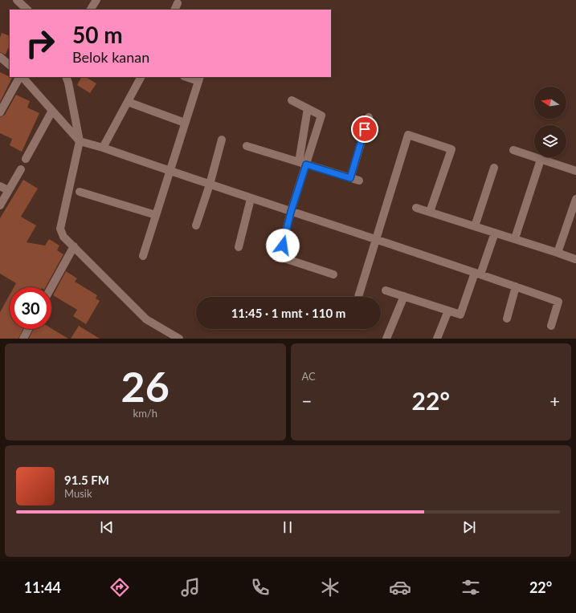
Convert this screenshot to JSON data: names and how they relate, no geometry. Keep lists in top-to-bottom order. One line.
{"north":"left","page":{"turn":["50 m","Belok kanan"],"limit":"30","trip":"11:45 · 1 mnt · 110 m","tile":[["26","km/h"],"AC"],"heat":["−","22°","+"],"song":["91.5 FM","Musik"],"tabs":["11:44","22°"]}}
